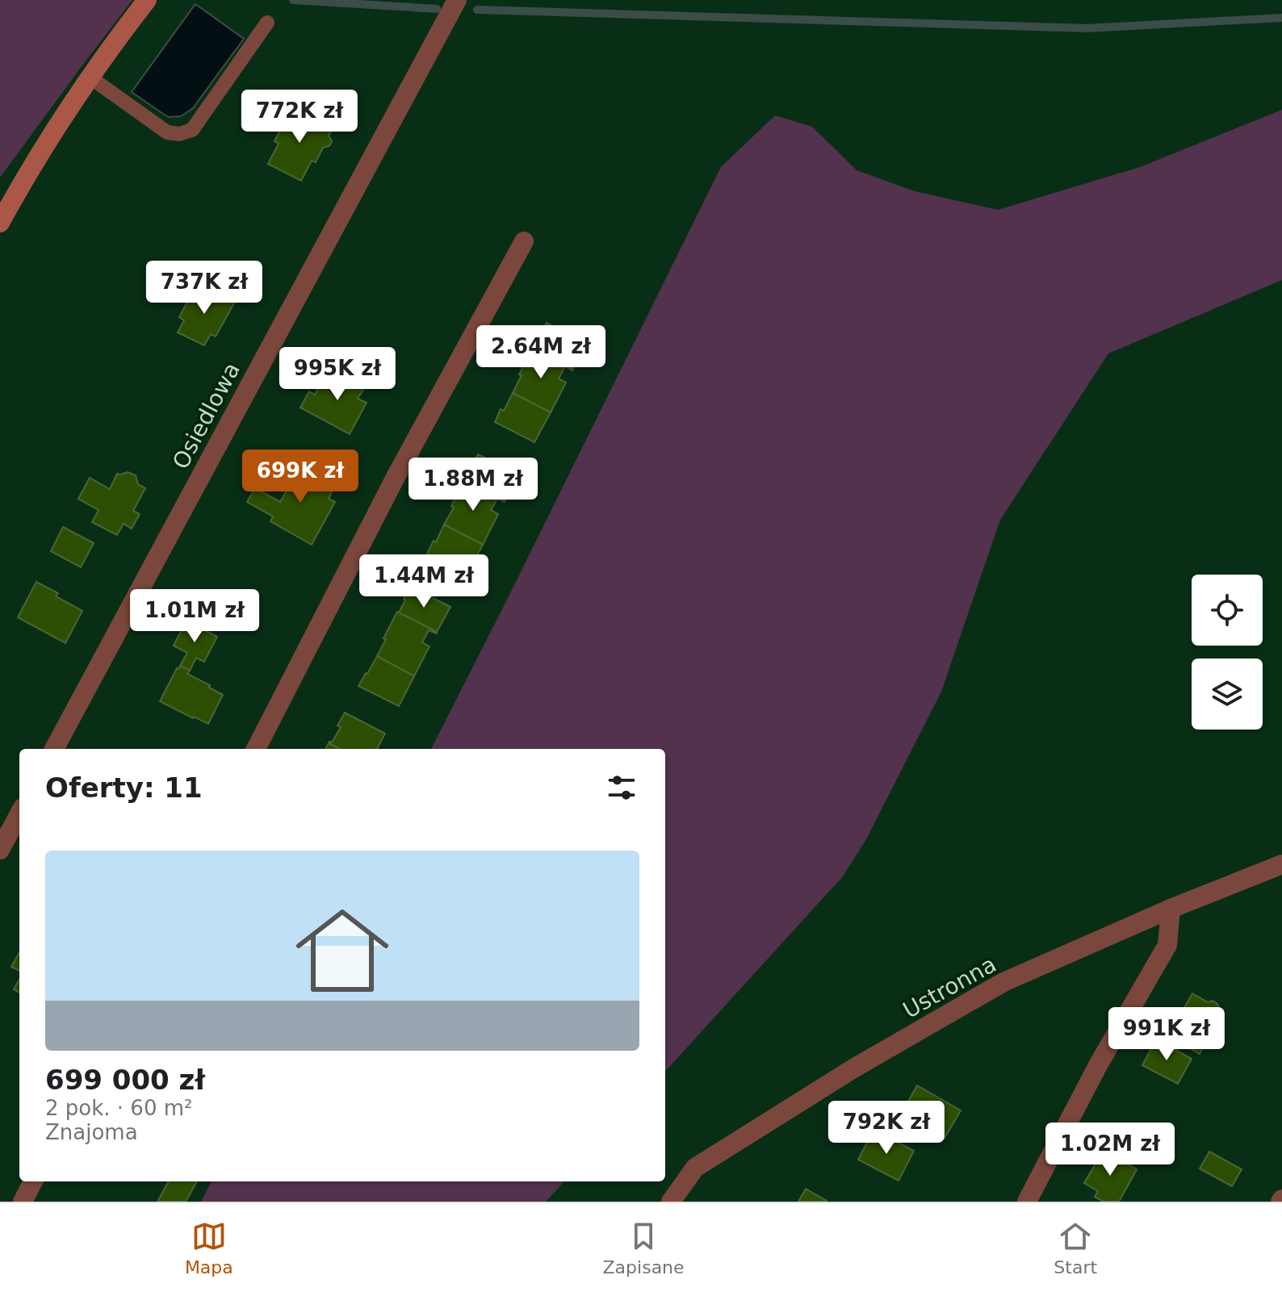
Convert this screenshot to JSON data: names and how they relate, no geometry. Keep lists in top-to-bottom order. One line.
{"streets":{"street":["Osiedlowa","Ustronna"]},"page":{"price":["772K zł","737K zł","2.64M zł","995K zł","699K zł","1.88M zł","1.44M zł","1.01M zł","991K zł","792K zł","1.02M zł"],"heading":"Oferty: 11","list":[{"name":"699 000 zł","note":"2 pok. · 60 m² · Znajoma"}],"tabs":["Mapa","Zapisane","Start"]}}
